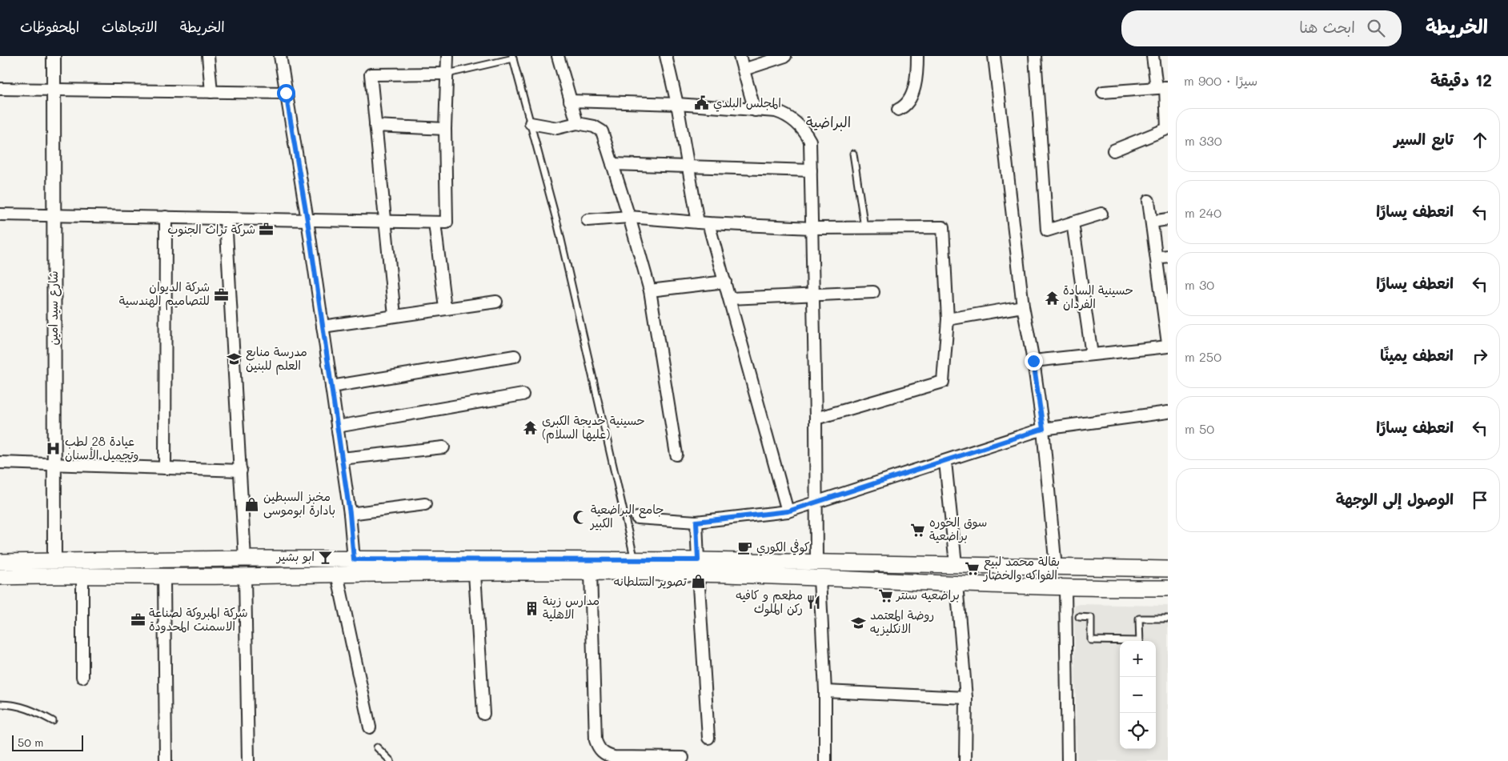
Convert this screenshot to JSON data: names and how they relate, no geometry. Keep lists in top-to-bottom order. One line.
{"streets":{"street":["شارع سيد امين"]},"districts":["البراضية"],"places":{"public building":["المجلس البلدي"],"office":["شركة تراث الجنوب","شركة الديوان للتصاميم الهندسية","شركة المبروكة لصناعة الاسمنت المحدودة"],"temple":["حسينية السادة الفردان","حسينية خديجة الكبرى (عليها السلام)"],"school or university":["مدرسة منابع العلم للبنين","روضة المعتمد الانكليزيه"],"hospital":["عيادة 28 لطب وتجميل الأسنان"],"shop":["مخبز السبطين بادارة ابوموسى","تصوير السلطانه"],"mosque":["جامع البراضعية الكبير"],"supermarket":["سوق الخوره براضعية","بقالة محمد لبيع الفواكه والخضار","براضعيه سنتر"],"cafe":["كوفي الكوري"],"bar":["ابو بشير"],"restaurant":["مطعم و كافيه ركن الملوك"],"building":["مدارس زينة الاهلية"]},"scale_bar":"50 m","page":{"header":"الخريطة","search":"ابحث هنا","nav":["الخريطة","الاتجاهات","المحفوظات"],"heading":["12 دقيقة","سيرًا · 900 m"],"list":[["تابع السير","330 m"],["انعطف يسارًا","240 m"],["انعطف يسارًا","30 m"],["انعطف يمينًا","250 m"],["انعطف يسارًا","50 m"],"الوصول إلى الوجهة"],"map_buttons":["+","−"],"scale":"50 m"}}
